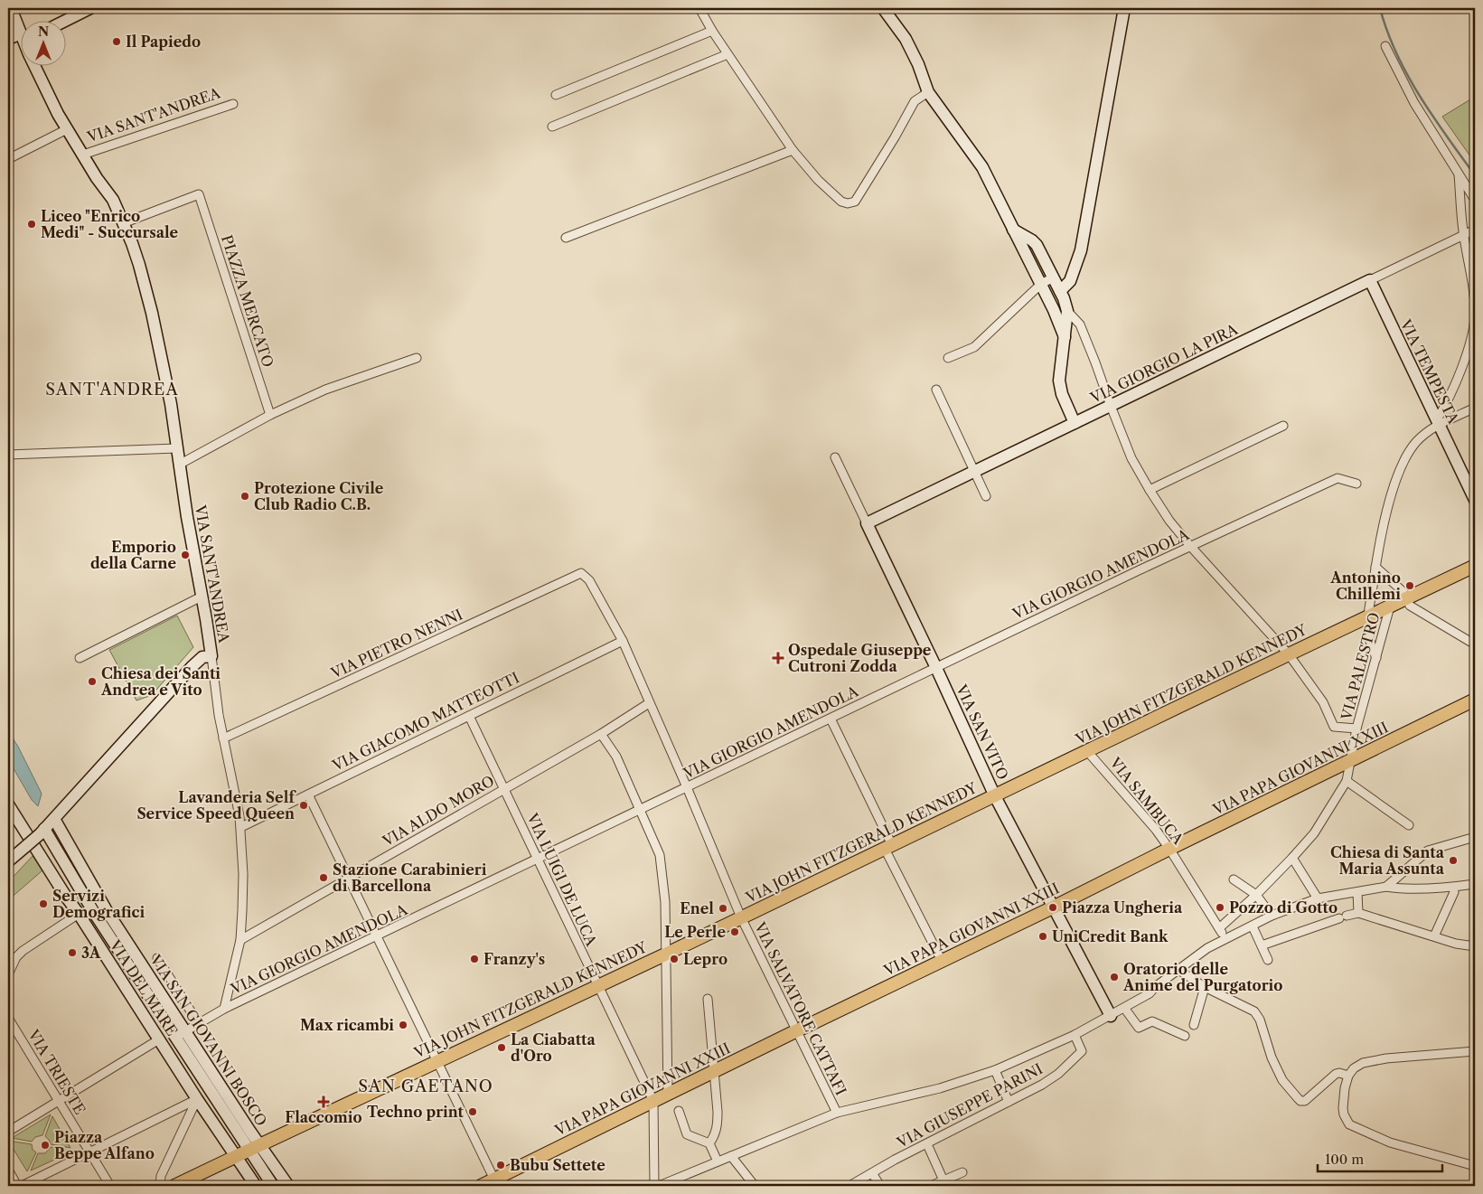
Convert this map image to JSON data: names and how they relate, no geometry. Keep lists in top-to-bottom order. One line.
{"streets":{"main road":["VIA JOHN FITZGERALD KENNEDY","VIA PAPA GIOVANNI XXIII"],"street":["VIA SANT'ANDREA","PIAZZA MERCATO","VIA GIORGIO LA PIRA","VIA TEMPESTA","VIA GIORGIO AMENDOLA","VIA PIETRO NENNI","VIA PALESTRO","VIA GIACOMO MATTEOTTI","VIA SAN VITO","VIA SAMBUCA","VIA ALDO MORO","VIA LUIGI DE LUCA","VIA DEL MARE","VIA SALVATORE CATTAFI","VIA SAN GIOVANNI BOSCO","VIA TRIESTE","VIA GIUSEPPE PARINI"]},"crossings":[["VIA SANT'ANDREA","PIAZZA MERCATO"],["VIA SANT'ANDREA","VIA GIORGIO AMENDOLA"],["VIA SANT'ANDREA","VIA PIETRO NENNI"],["VIA SANT'ANDREA","VIA GIACOMO MATTEOTTI"],["VIA SANT'ANDREA","VIA ALDO MORO"],["VIA GIORGIO LA PIRA","VIA TEMPESTA"],["VIA GIORGIO LA PIRA","VIA SAN VITO"],["VIA GIORGIO AMENDOLA","VIA SAN VITO"],["VIA GIORGIO AMENDOLA","VIA LUIGI DE LUCA"],["VIA GIORGIO AMENDOLA","VIA SALVATORE CATTAFI"],["VIA PIETRO NENNI","VIA SALVATORE CATTAFI"],["VIA PALESTRO","VIA JOHN FITZGERALD KENNEDY"],["VIA PALESTRO","VIA PAPA GIOVANNI XXIII"],["VIA PALESTRO","VIA SAMBUCA"],["VIA JOHN FITZGERALD KENNEDY","VIA SAN VITO"],["VIA JOHN FITZGERALD KENNEDY","VIA SAMBUCA"],["VIA JOHN FITZGERALD KENNEDY","VIA LUIGI DE LUCA"],["VIA JOHN FITZGERALD KENNEDY","VIA DEL MARE"],["VIA JOHN FITZGERALD KENNEDY","VIA SALVATORE CATTAFI"],["VIA JOHN FITZGERALD KENNEDY","VIA SAN GIOVANNI BOSCO"],["VIA GIACOMO MATTEOTTI","VIA LUIGI DE LUCA"],["VIA GIACOMO MATTEOTTI","VIA SALVATORE CATTAFI"],["VIA SAN VITO","VIA PAPA GIOVANNI XXIII"],["VIA PAPA GIOVANNI XXIII","VIA SAMBUCA"],["VIA PAPA GIOVANNI XXIII","VIA LUIGI DE LUCA"],["VIA PAPA GIOVANNI XXIII","VIA SALVATORE CATTAFI"],["VIA ALDO MORO","VIA LUIGI DE LUCA"],["VIA ALDO MORO","VIA SALVATORE CATTAFI"]],"districts":["SANT'ANDREA","SAN GAETANO"],"places":{"other":["Il Papiedo","Liceo \"Enrico Medi\" - Succursale","Protezione Civile Club Radio C.B.","Emporio della Carne","Antonino Chillemi","Chiesa dei Santi Andrea e Vito","Lavanderia Self Service Speed Queen","Chiesa di Santa Maria Assunta","Stazione Carabinieri di Barcellona","Servizi Demografici","Piazza Ungheria","Pozzo di Gotto","Enel","Le Perle","UniCredit Bank","3A","Franzy's","Lepro","Oratorio delle Anime del Purgatorio","Max ricambi","La Ciabatta d'Oro","Techno print","Piazza Beppe Alfano","Bubu Settete"],"health":["Ospedale Giuseppe Cutroni Zodda","Flaccomio"]},"scale_bar":"100 m","north":"top"}
